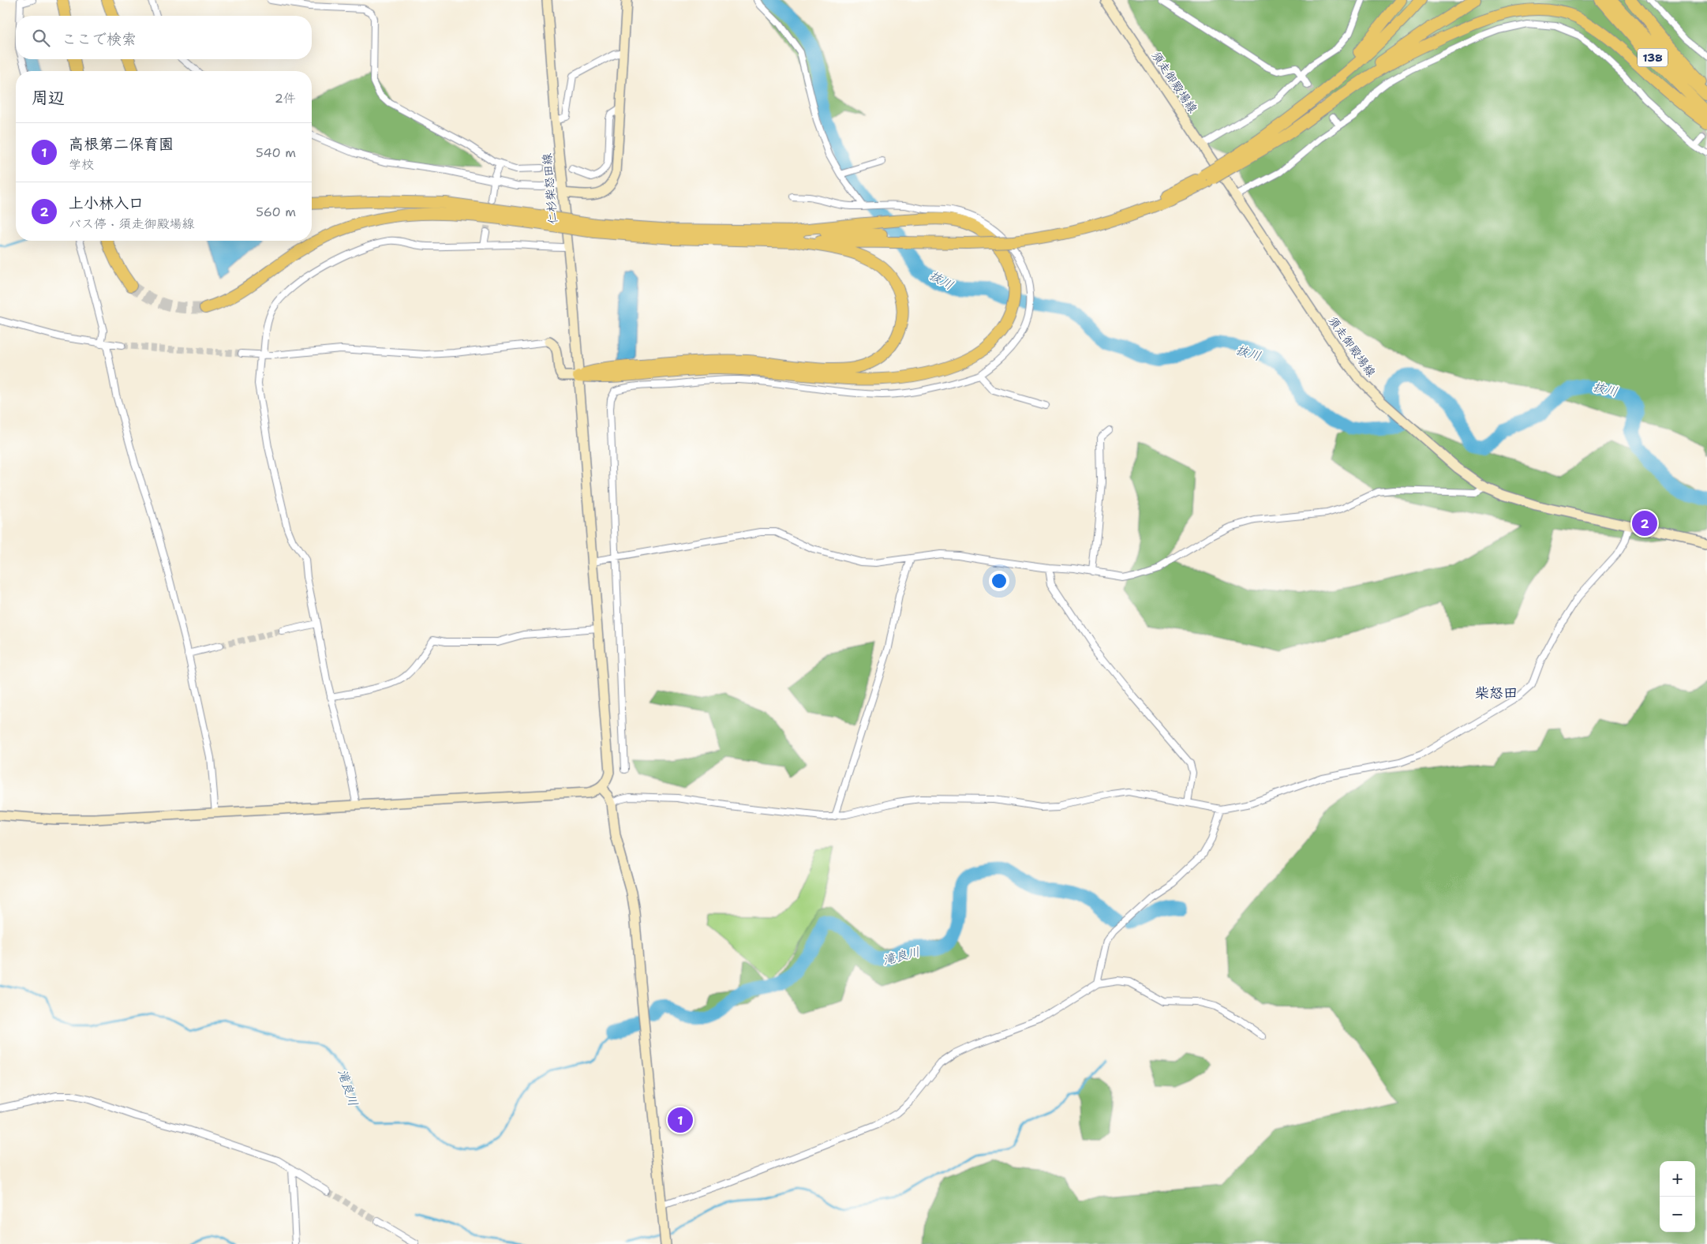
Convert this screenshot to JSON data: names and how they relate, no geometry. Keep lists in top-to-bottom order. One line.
{"streets":{"highway":["138"],"street":["須走御殿場線","仁杉柴怒田線"]},"districts":["柴怒田"],"water":["抜川","滝良川"],"page":{"search":"ここで検索","heading":["周辺","2件"],"list":[{"mark":"1","name":"高根第二保育園","note":"学校","value":"540 m"},{"mark":"2","name":"上小林入口","note":"バス停 · 須走御殿場線","value":"560 m"}],"pins":["2","1"],"map_buttons":["+","−"]}}
